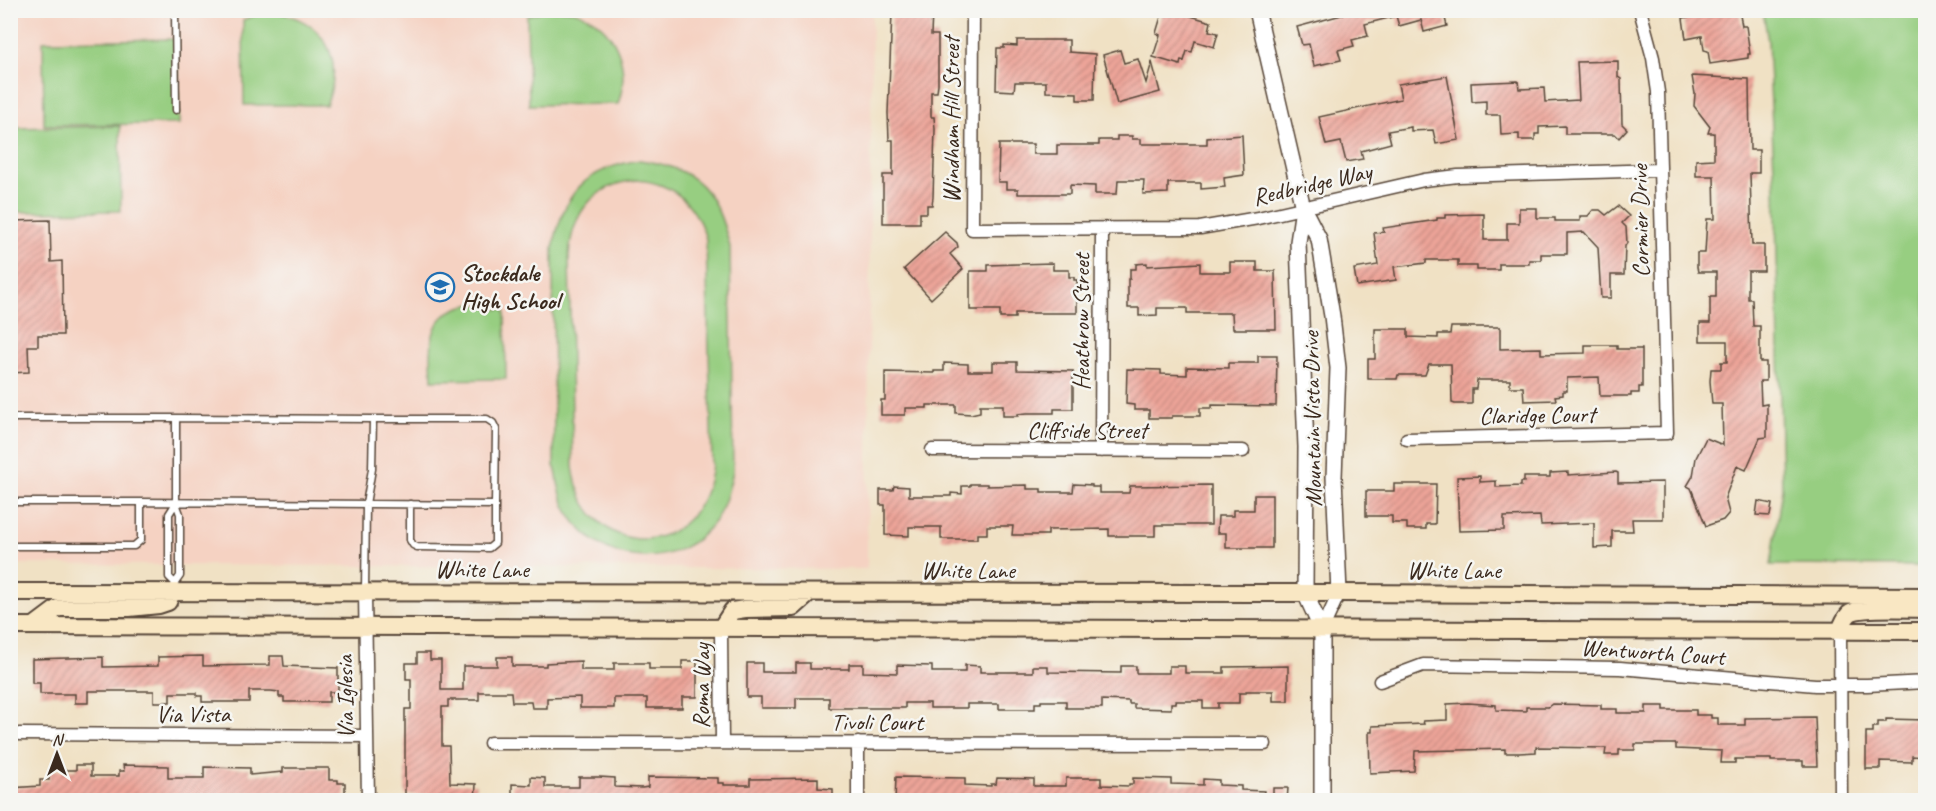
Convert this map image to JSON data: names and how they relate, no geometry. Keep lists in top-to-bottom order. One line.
{"streets":{"main road":["White Lane"],"street":["Windham Hill Street","Redbridge Way","Cormier Drive","Heathrow Street","Claridge Court","Mountain Vista Drive","Cliffside Street","Wentworth Court","Roma Way","Via Iglesia","Via Vista","Tivoli Court"]},"crossings":[["Windham Hill Street","Redbridge Way"],["Redbridge Way","Cormier Drive"],["Redbridge Way","Heathrow Street"],["Redbridge Way","Mountain Vista Drive"],["Cormier Drive","Claridge Court"],["Heathrow Street","Cliffside Street"],["Mountain Vista Drive","White Lane"],["White Lane","Via Iglesia"],["Roma Way","Tivoli Court"],["Via Iglesia","Via Vista"]],"places":{"school or university":["Stockdale High School"]},"north":"top"}
